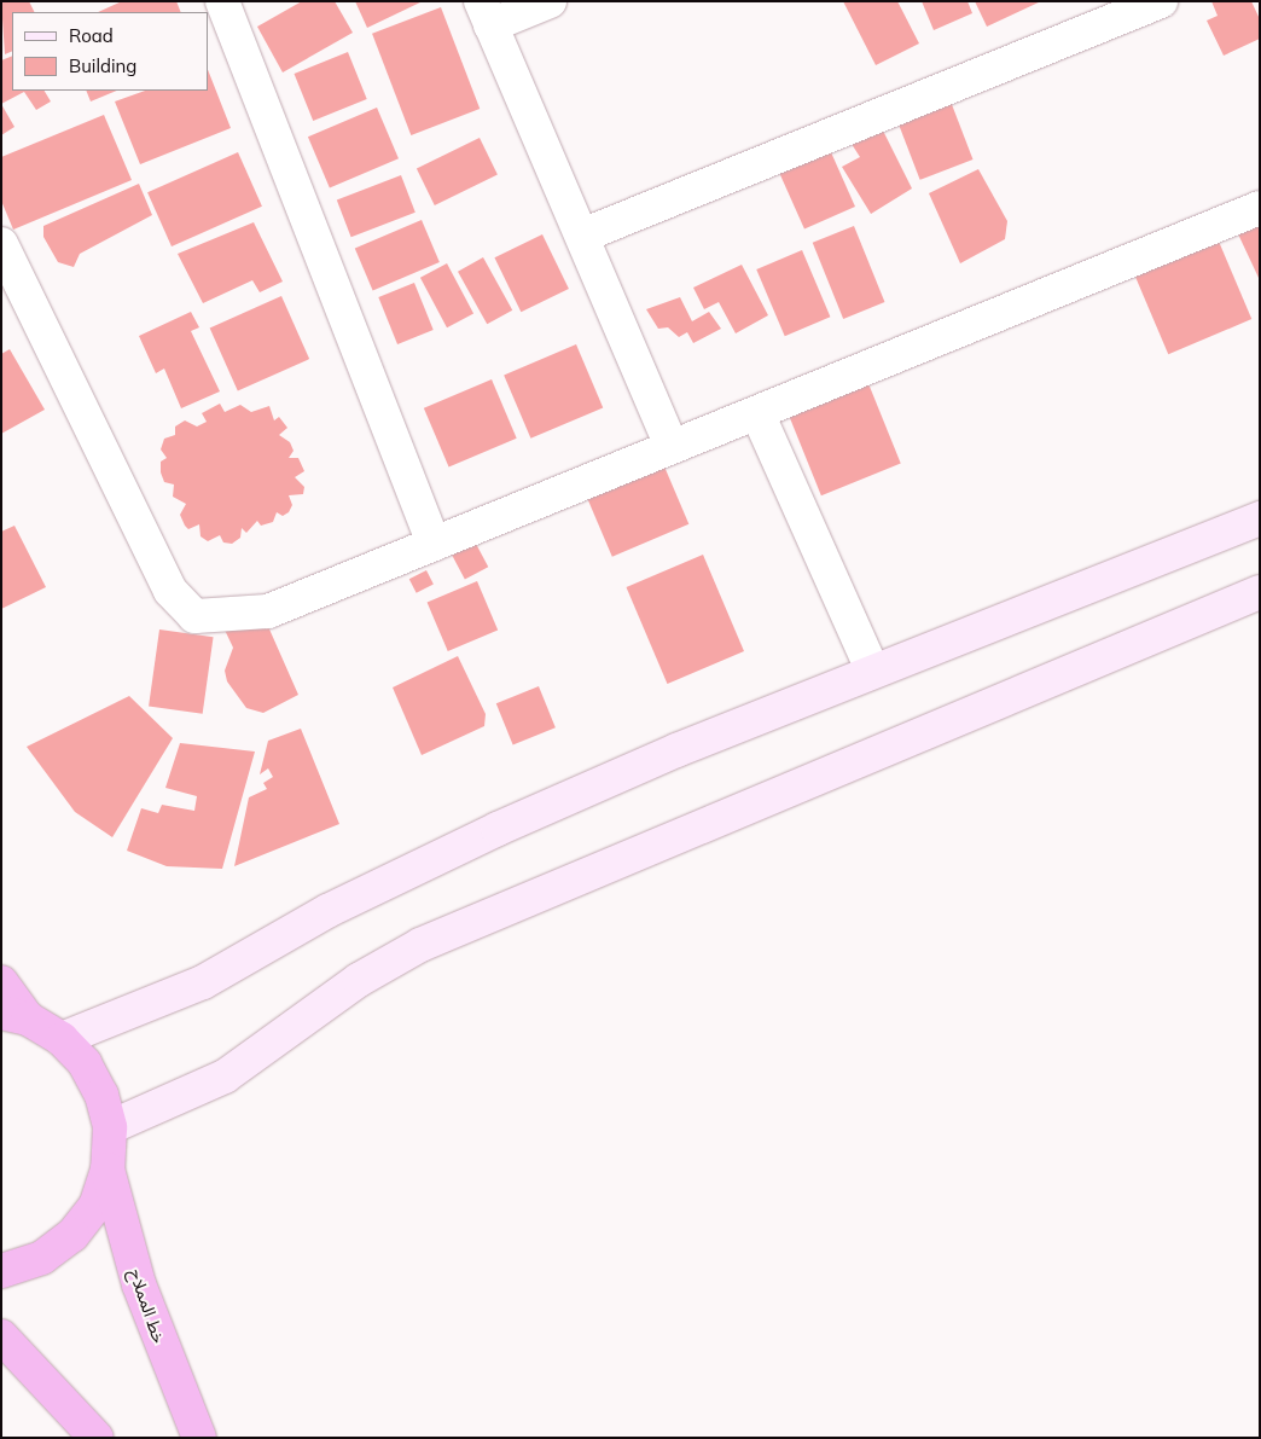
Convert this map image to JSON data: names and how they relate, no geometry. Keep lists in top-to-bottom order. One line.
{"streets":{"highway":["خط المملاح"]},"legend":["Road","Building"]}
